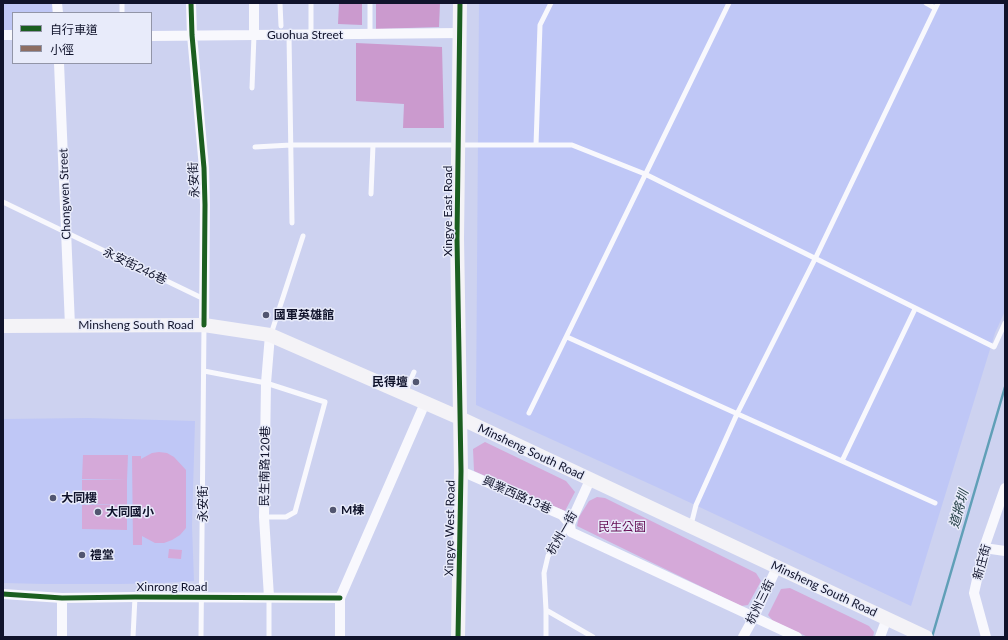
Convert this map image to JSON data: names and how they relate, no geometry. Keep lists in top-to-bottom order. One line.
{"streets":{"main road":["Xingye East Road","Minsheng South Road","Xingye West Road"],"street":["Guohua Street","永安街","Chongwen Street","民生南路120巷","興業西路13巷","杭州一街","新庄街","Xinrong Road","杭州三街"],"lane":["永安街246巷"]},"crossings":[["Guohua Street","永安街"],["Guohua Street","Xingye East Road"],["永安街","永安街246巷"],["永安街","Minsheng South Road"],["永安街","Xinrong Road"],["Chongwen Street","永安街246巷"],["Chongwen Street","Minsheng South Road"],["Xingye East Road","Minsheng South Road"],["Xingye East Road","Xingye West Road"],["Minsheng South Road","民生南路120巷"],["Minsheng South Road","Xingye West Road"],["Minsheng South Road","杭州一街"],["Minsheng South Road","杭州三街"],["民生南路120巷","Xinrong Road"],["興業西路13巷","Xingye West Road"],["興業西路13巷","杭州一街"],["興業西路13巷","杭州三街"]],"water":["道將圳"],"parks":["民生公園"],"places":["國軍英雄館","民得壇","大同樓","M棟","大同國小","禮堂"],"legend":["自行車道","小徑"]}
